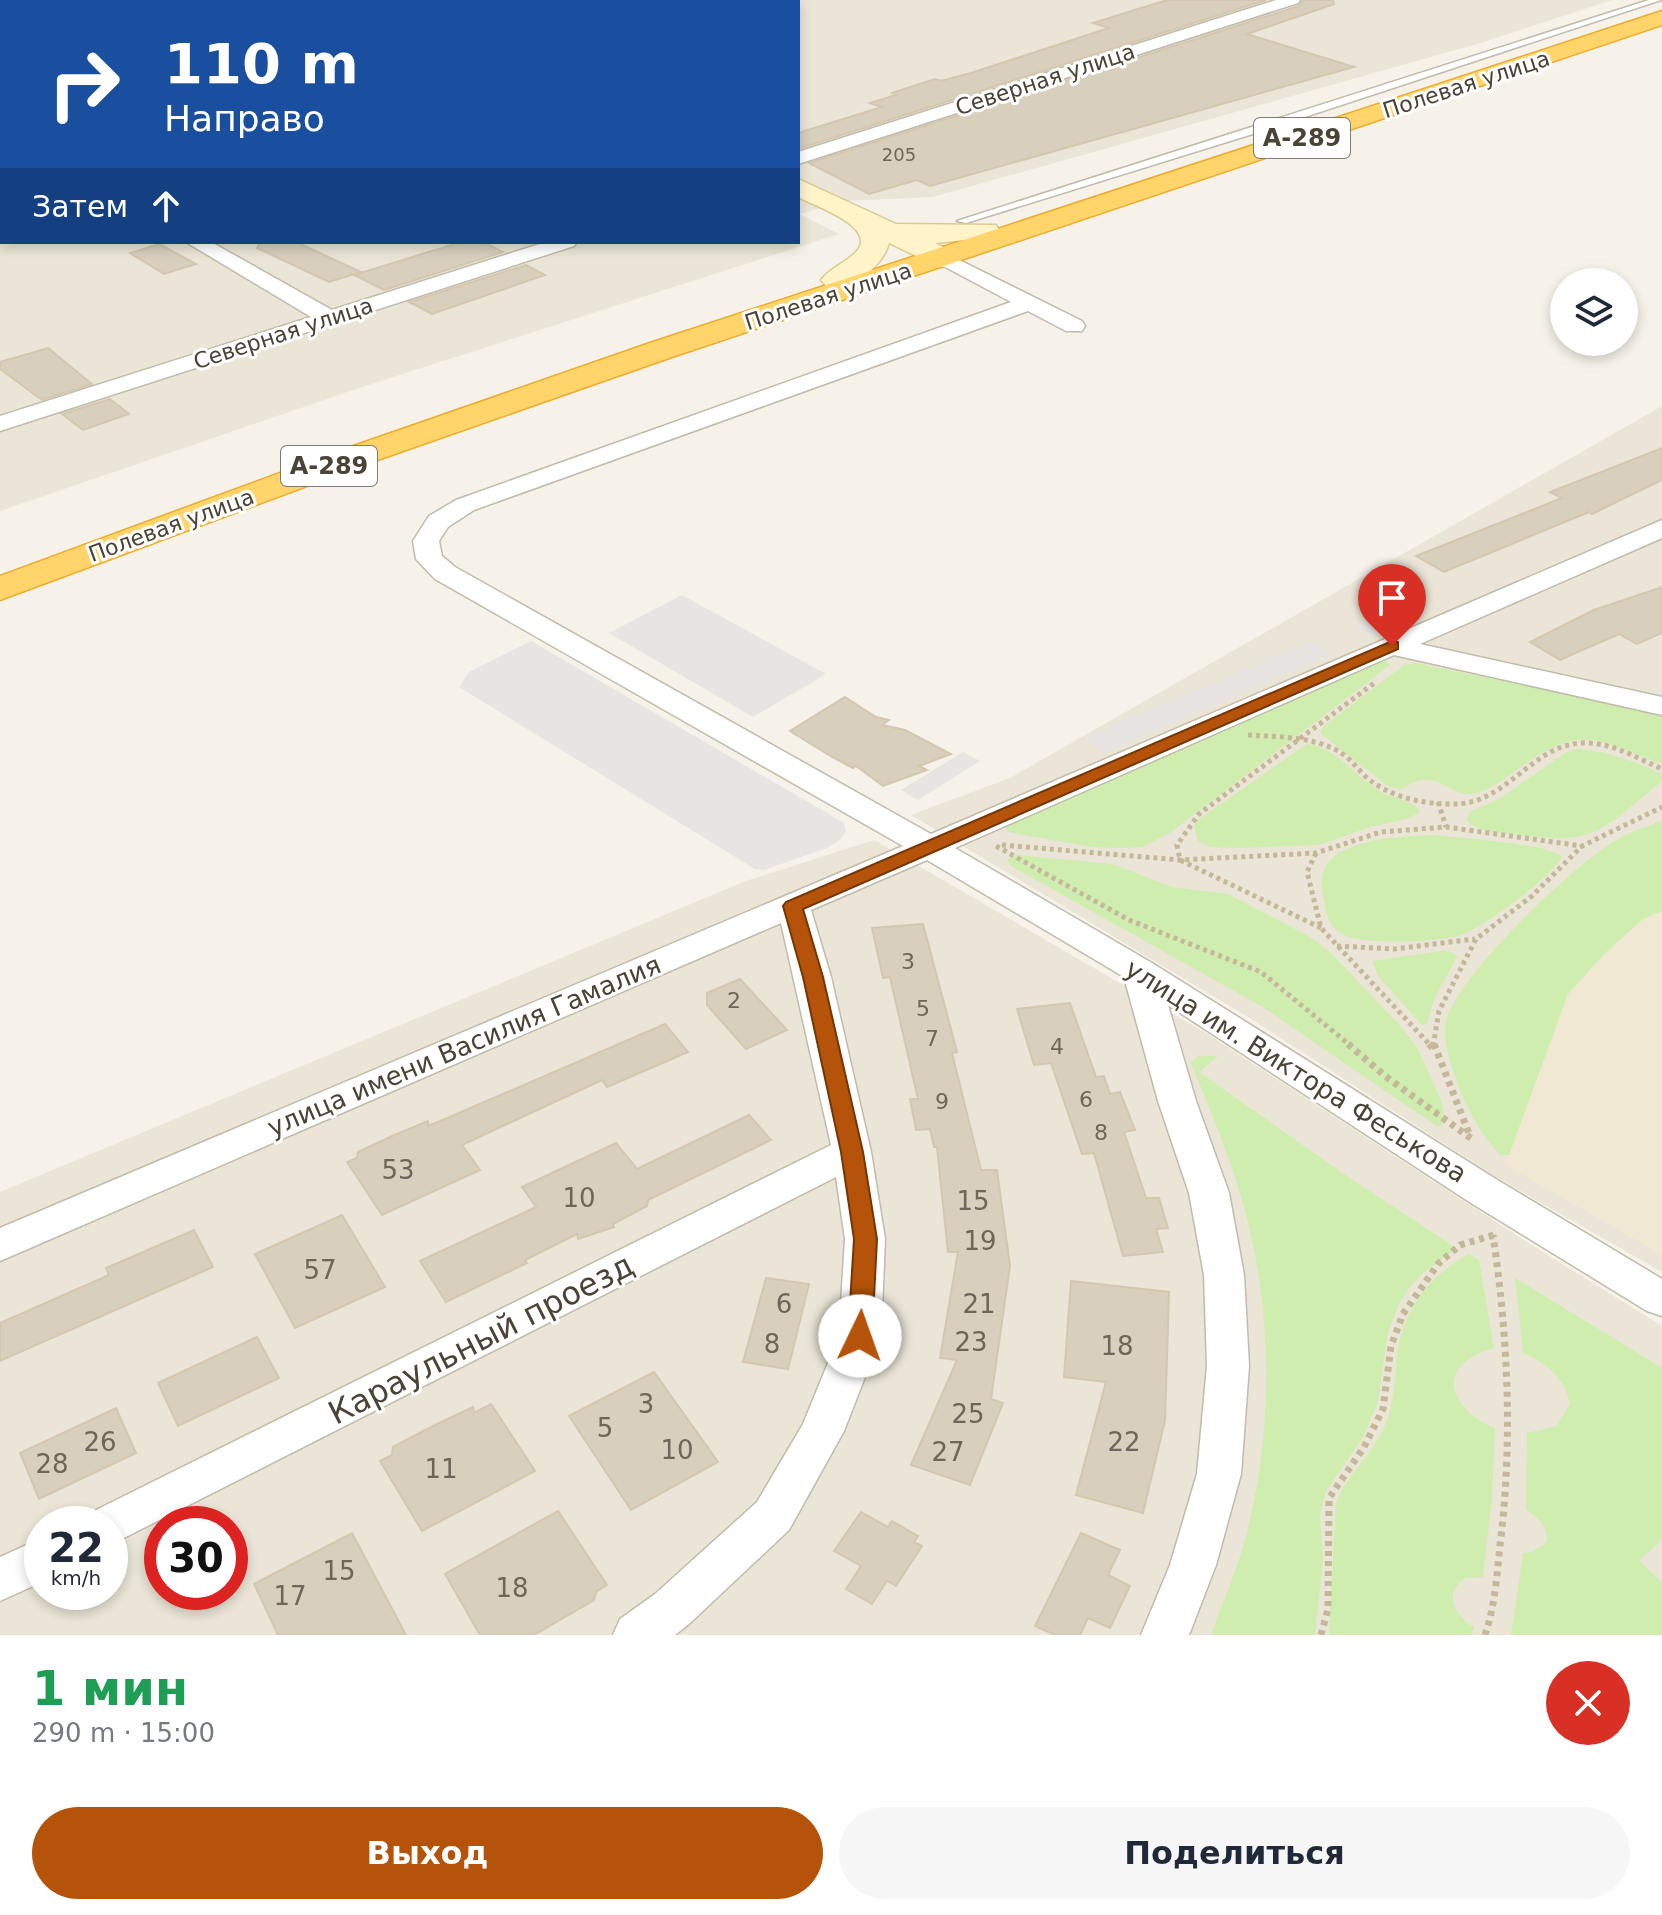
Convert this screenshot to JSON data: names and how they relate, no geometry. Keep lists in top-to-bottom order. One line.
{"streets":{"highway":["Полевая улица","А-289"],"street":["Северная улица","улица имени Василия Гамалия","улица им. Виктора Феськова","Караульный проезд"]},"crossings":[["Полевая улица","А-289"],["улица имени Василия Гамалия","улица им. Виктора Феськова"]],"house_numbers":["205","3","2","5","7","4","6","9","8","53","10","15","19","57","6","21","23","8","18","3","25","5","26","22","10","27","28","11","15","18","17"],"page":{"turn":["110 m","Направо"],"then":"Затем","speed":"22 km/h","limit":"30","heading":["1 мин","290 m · 15:00"],"buttons":["Выход","Поделиться"]}}
